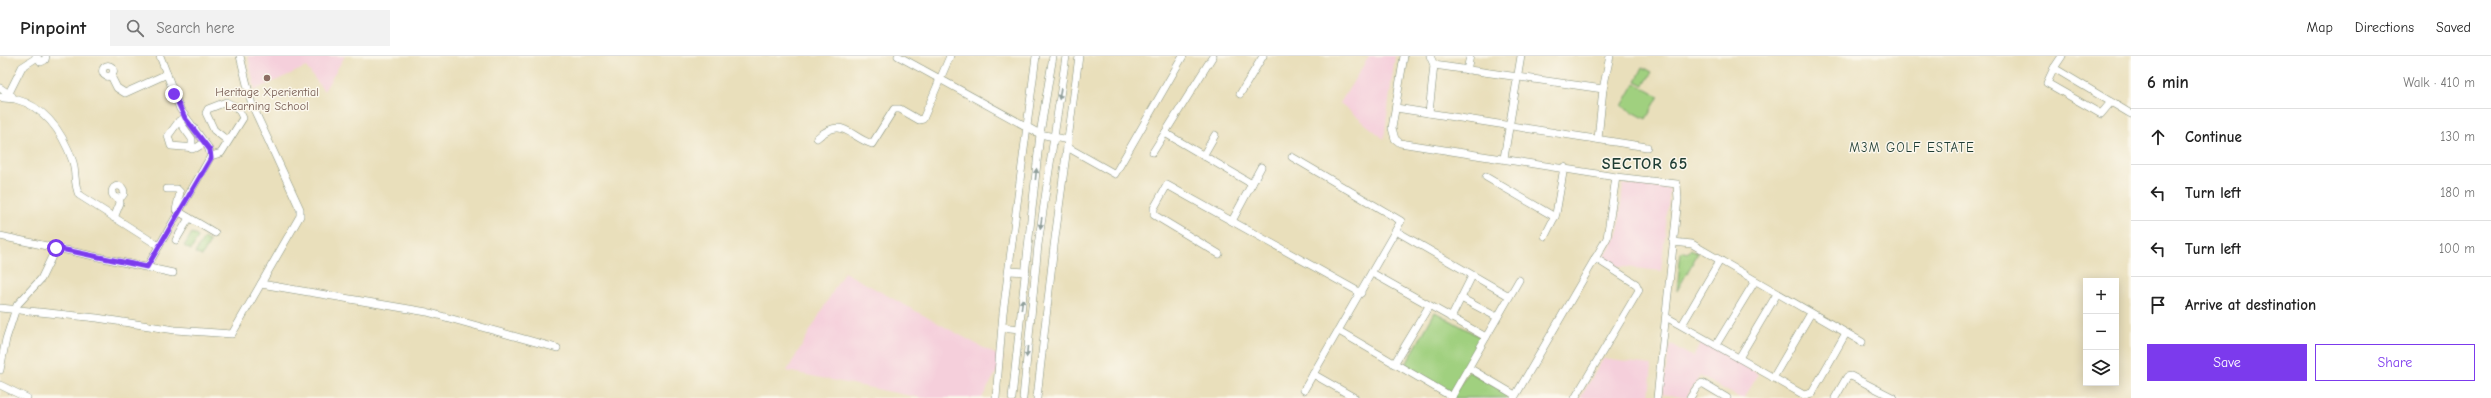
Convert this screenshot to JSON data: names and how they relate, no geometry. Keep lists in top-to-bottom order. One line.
{"districts":["M3M GOLF ESTATE","SECTOR 65"],"places":["Heritage Xperiential Learning School"],"page":{"header":"Pinpoint","search":"Search here","nav":["Map","Directions","Saved"],"heading":["6 min","Walk · 410 m"],"list":[["Continue","130 m"],["Turn left","180 m"],["Turn left","100 m"],"Arrive at destination"],"map_buttons":["+","−"],"buttons":["Save","Share"]}}
